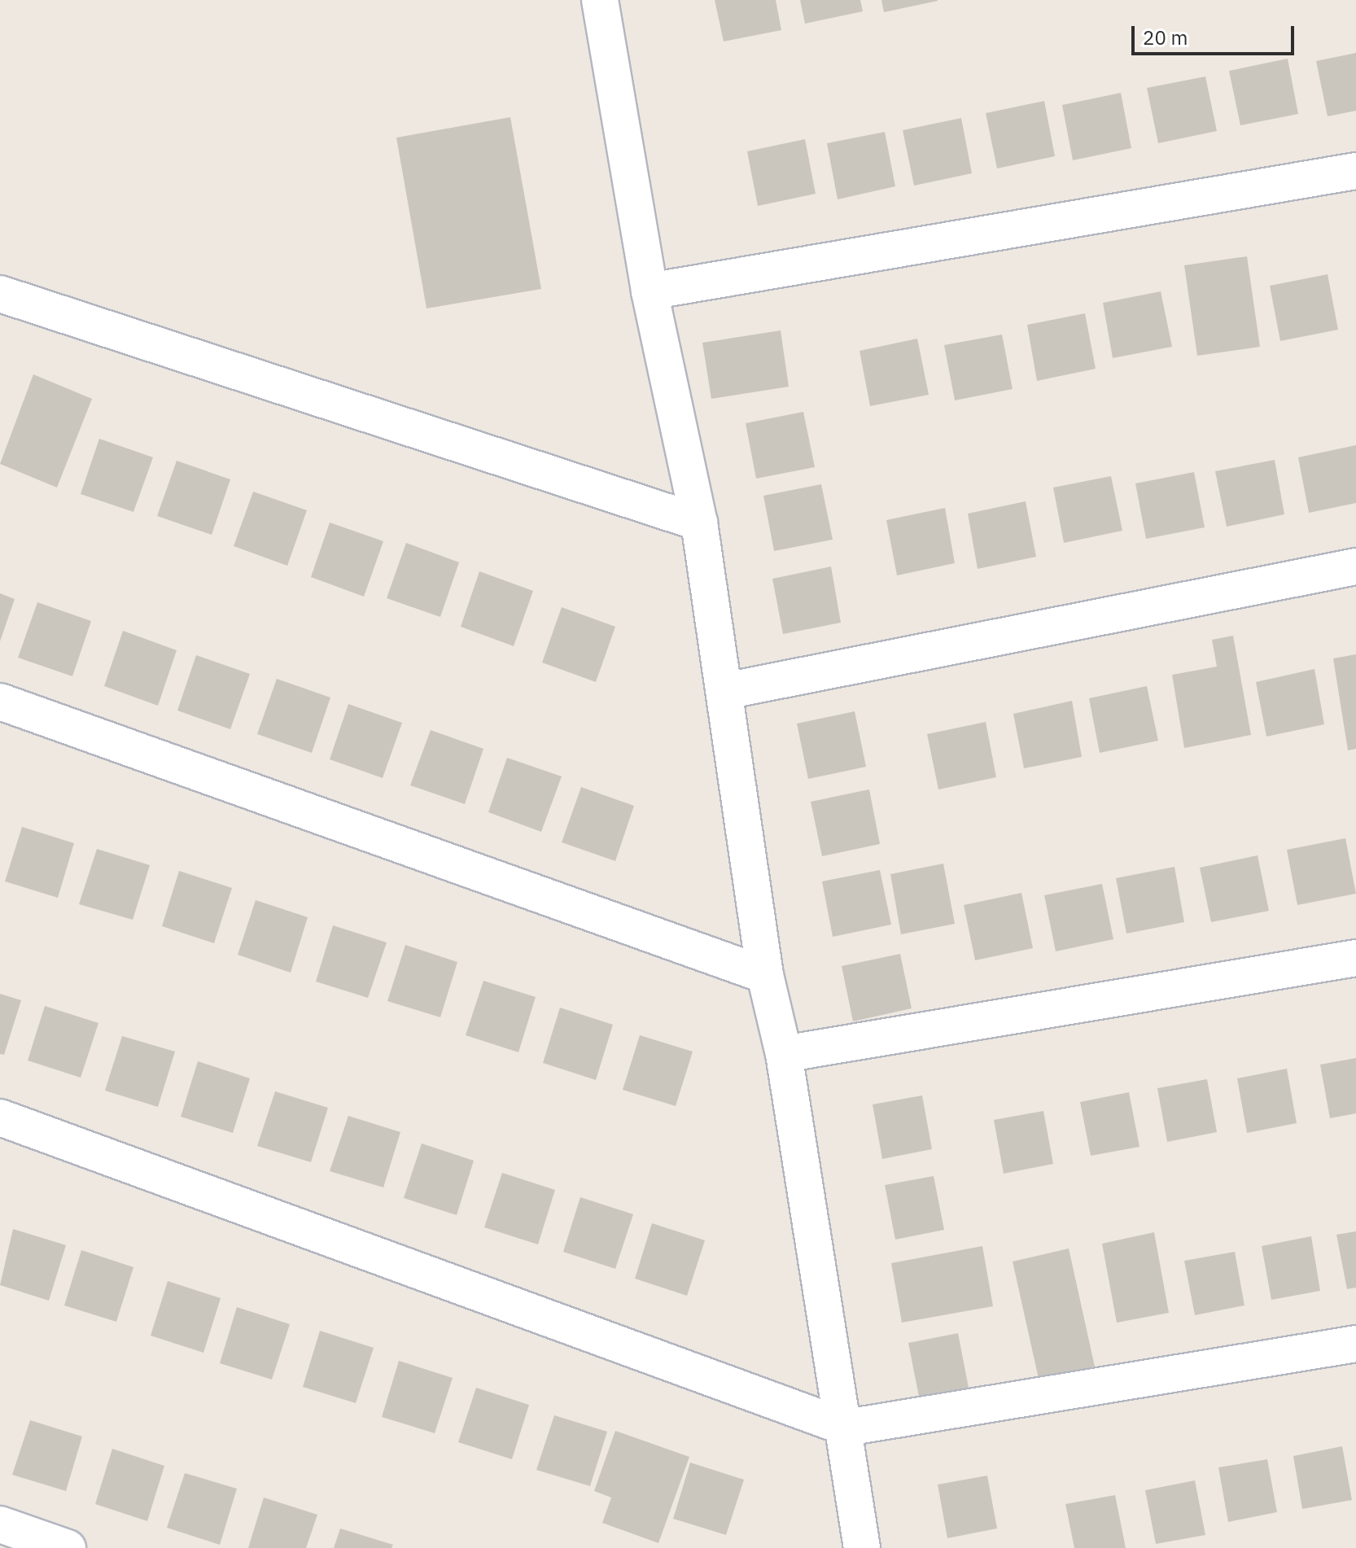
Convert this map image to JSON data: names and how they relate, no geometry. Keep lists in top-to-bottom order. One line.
{"scale_bar":"20 m"}
